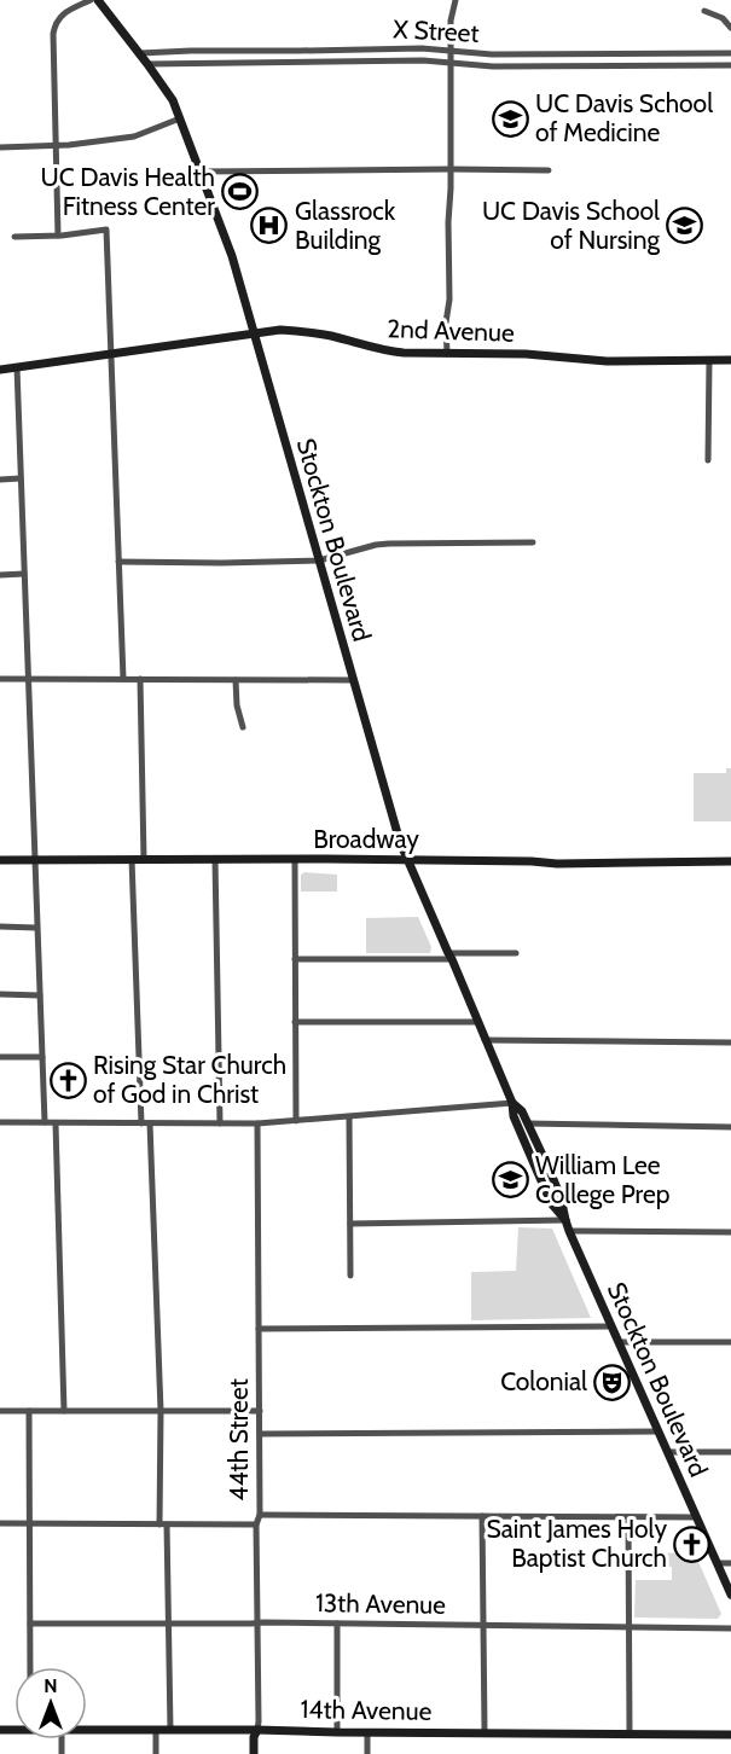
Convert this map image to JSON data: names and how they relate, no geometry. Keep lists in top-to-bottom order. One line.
{"streets":{"main road":["2nd Avenue","Stockton Boulevard","Broadway","44th Street","14th Avenue"],"street":["X Street","13th Avenue"]},"crossings":[["X Street","Stockton Boulevard"],["2nd Avenue","Stockton Boulevard"],["Stockton Boulevard","Broadway"],["44th Street","13th Avenue"],["44th Street","14th Avenue"]],"places":{"school or university":["UC Davis School of Medicine","UC Davis School of Nursing","William Lee College Prep"],"sports":["UC Davis Health Fitness Center"],"hospital":["Glassrock Building"],"church":["Rising Star Church of God in Christ","Saint James Holy Baptist Church"],"theatre":["Colonial"]},"north":"top"}
